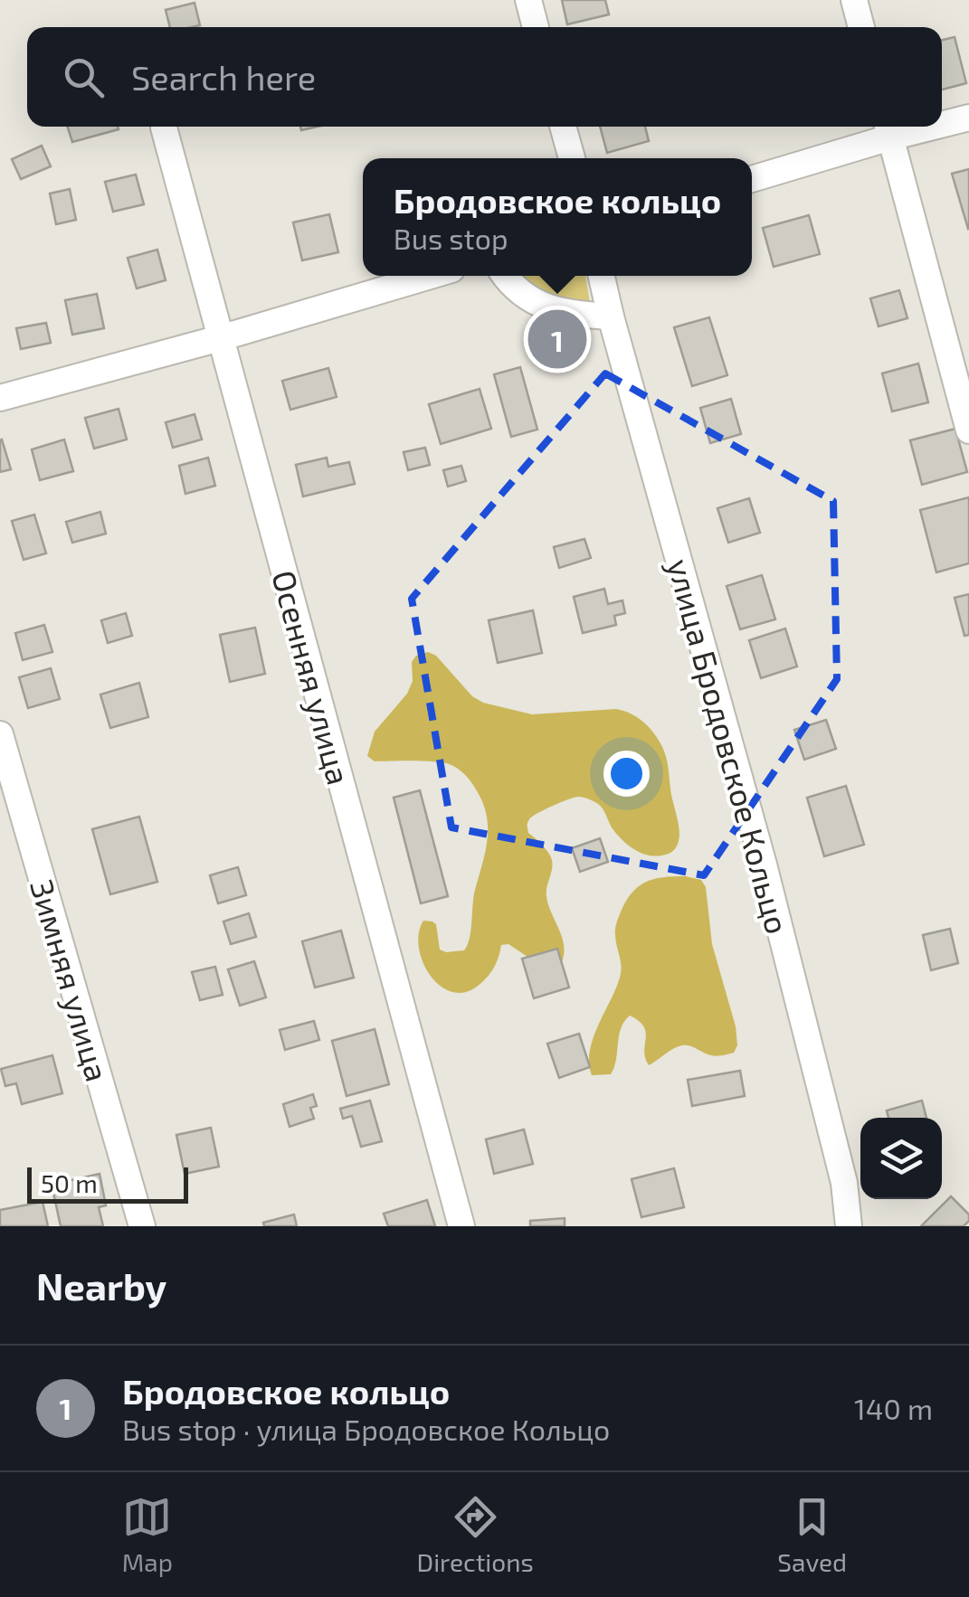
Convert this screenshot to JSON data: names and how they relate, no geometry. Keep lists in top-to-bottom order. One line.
{"streets":{"street":["Осенняя улица","улица Бродовское Кольцо","Зимняя улица"]},"scale_bar":"50 m","page":{"search":"Search here","popup":["Бродовское кольцо","Bus stop"],"pins":"1","scale":"50 m","heading":"Nearby","list":[{"mark":"1","name":"Бродовское кольцо","note":"Bus stop · улица Бродовское Кольцо","value":"140 m"}],"nav":["Map","Directions","Saved"]}}
